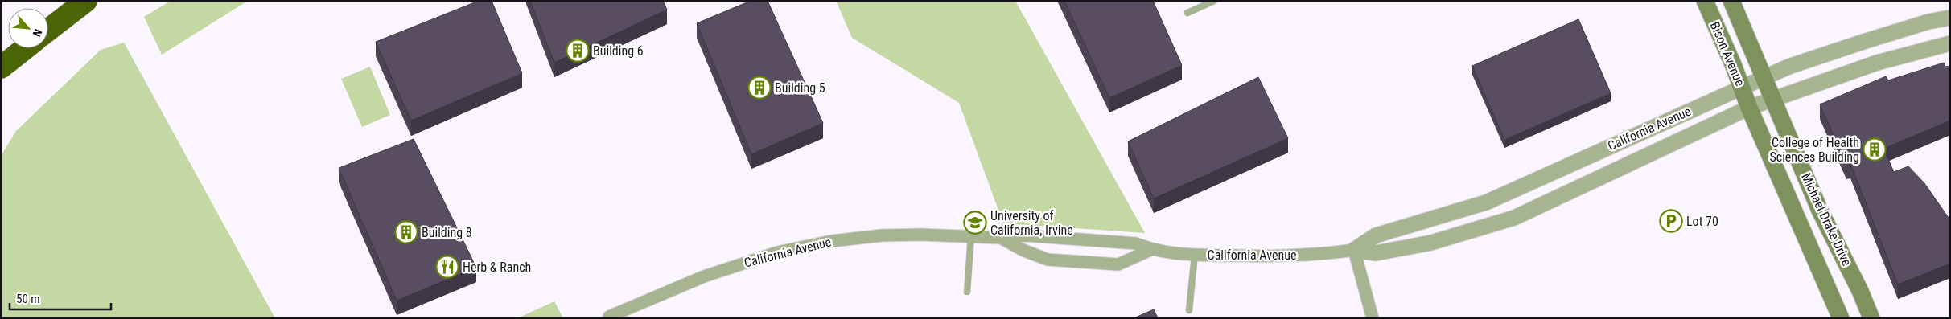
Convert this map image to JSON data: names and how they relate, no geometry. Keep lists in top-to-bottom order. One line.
{"streets":{"main road":["Bison Avenue","Michael Drake Drive"],"street":["California Avenue"]},"crossings":[["Bison Avenue","California Avenue"],["Bison Avenue","Michael Drake Drive"],["California Avenue","Michael Drake Drive"]],"places":{"building":["Building 6","Building 5","College of Health Sciences Building","Building 8"],"parking":["Lot 70"],"school or university":["University of California, Irvine"],"restaurant":["Herb & Ranch"]},"scale_bar":"50 m","north":"bottom right"}
